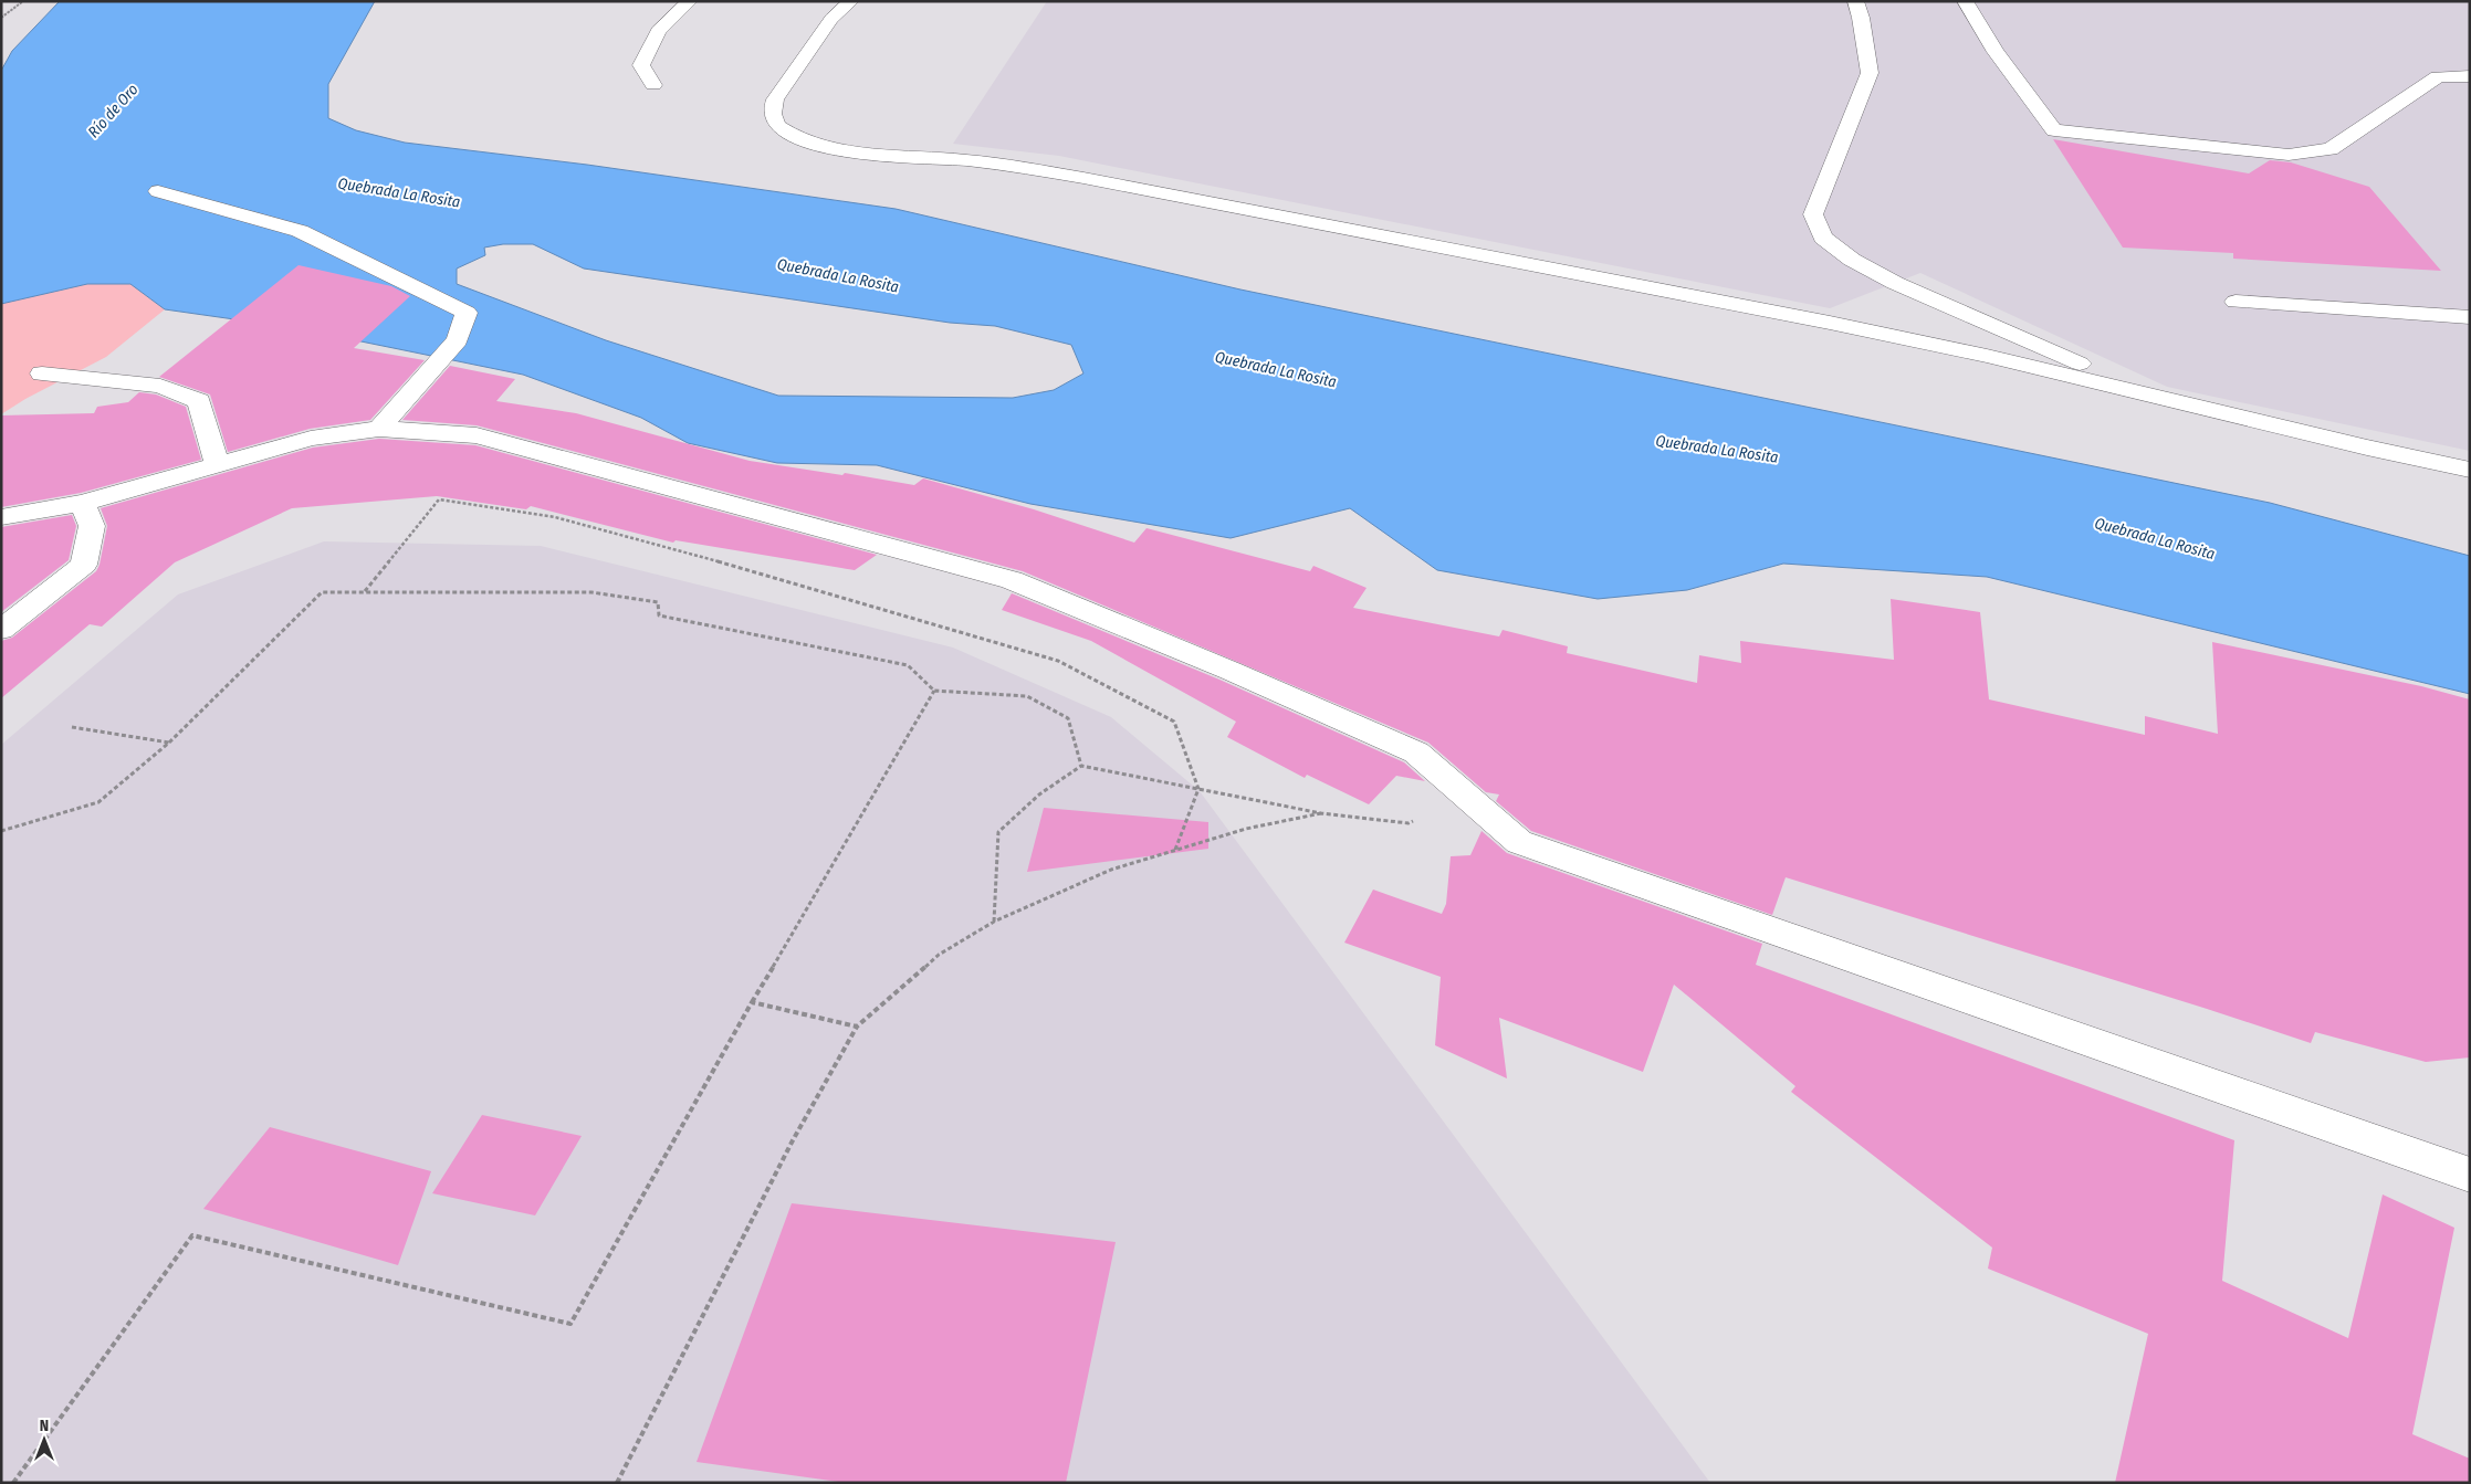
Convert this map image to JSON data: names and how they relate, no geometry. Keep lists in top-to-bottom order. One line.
{"water":["Río de Oro","Quebrada La Rosita"],"north":"top"}
